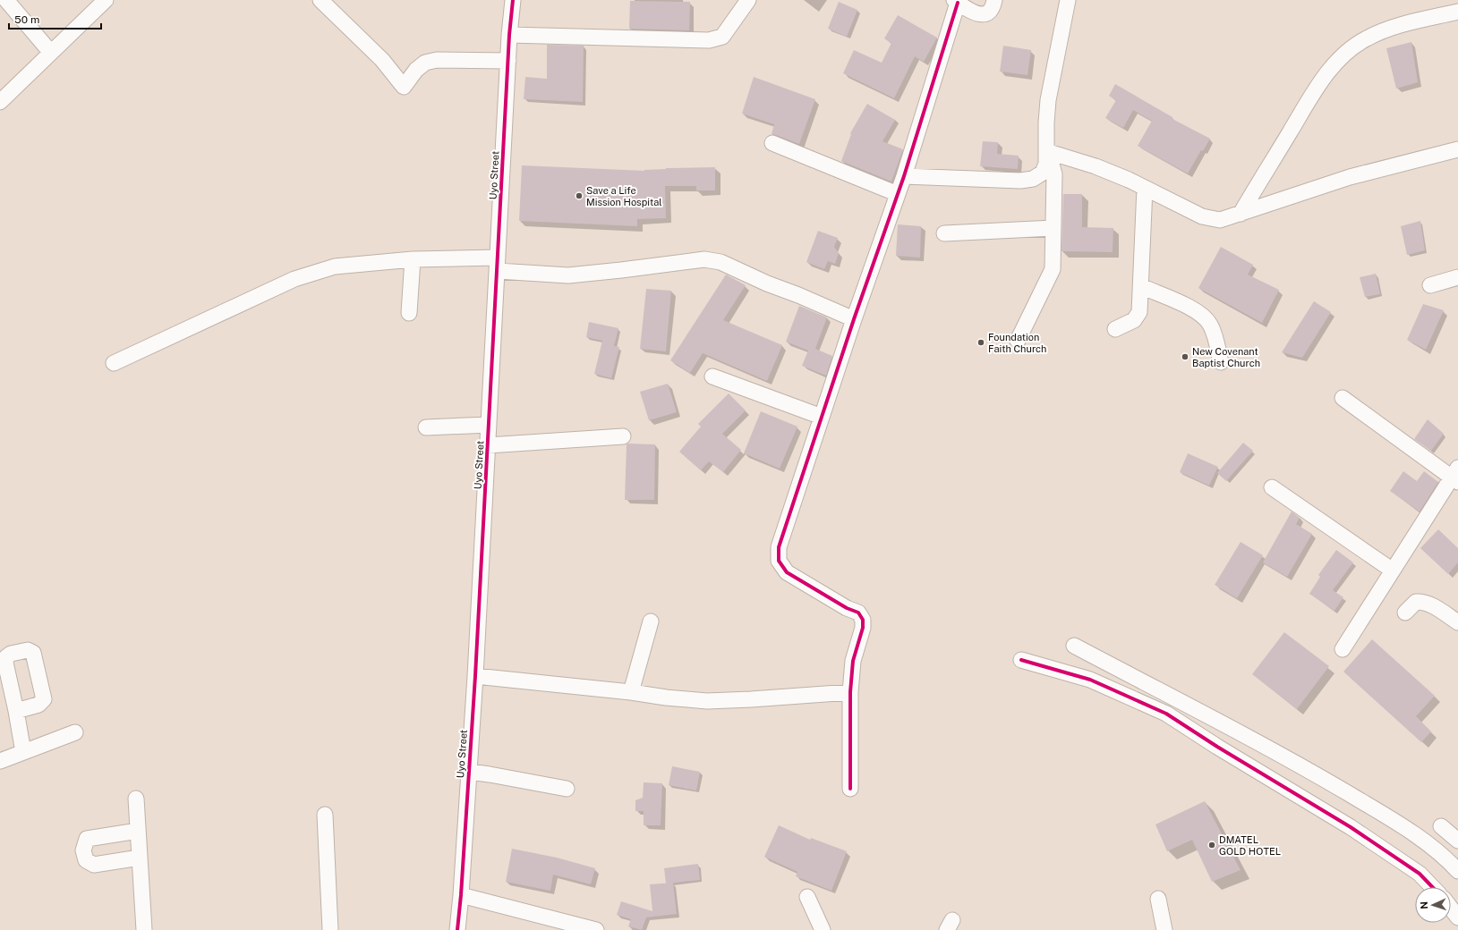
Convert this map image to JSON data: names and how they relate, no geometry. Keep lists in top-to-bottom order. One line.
{"streets":{"street":["Uyo Street"]},"places":["Save a Life Mission Hospital","Foundation Faith Church","New Covenant Baptist Church","DMATEL GOLD HOTEL"],"scale_bar":"50 m","north":"left"}
